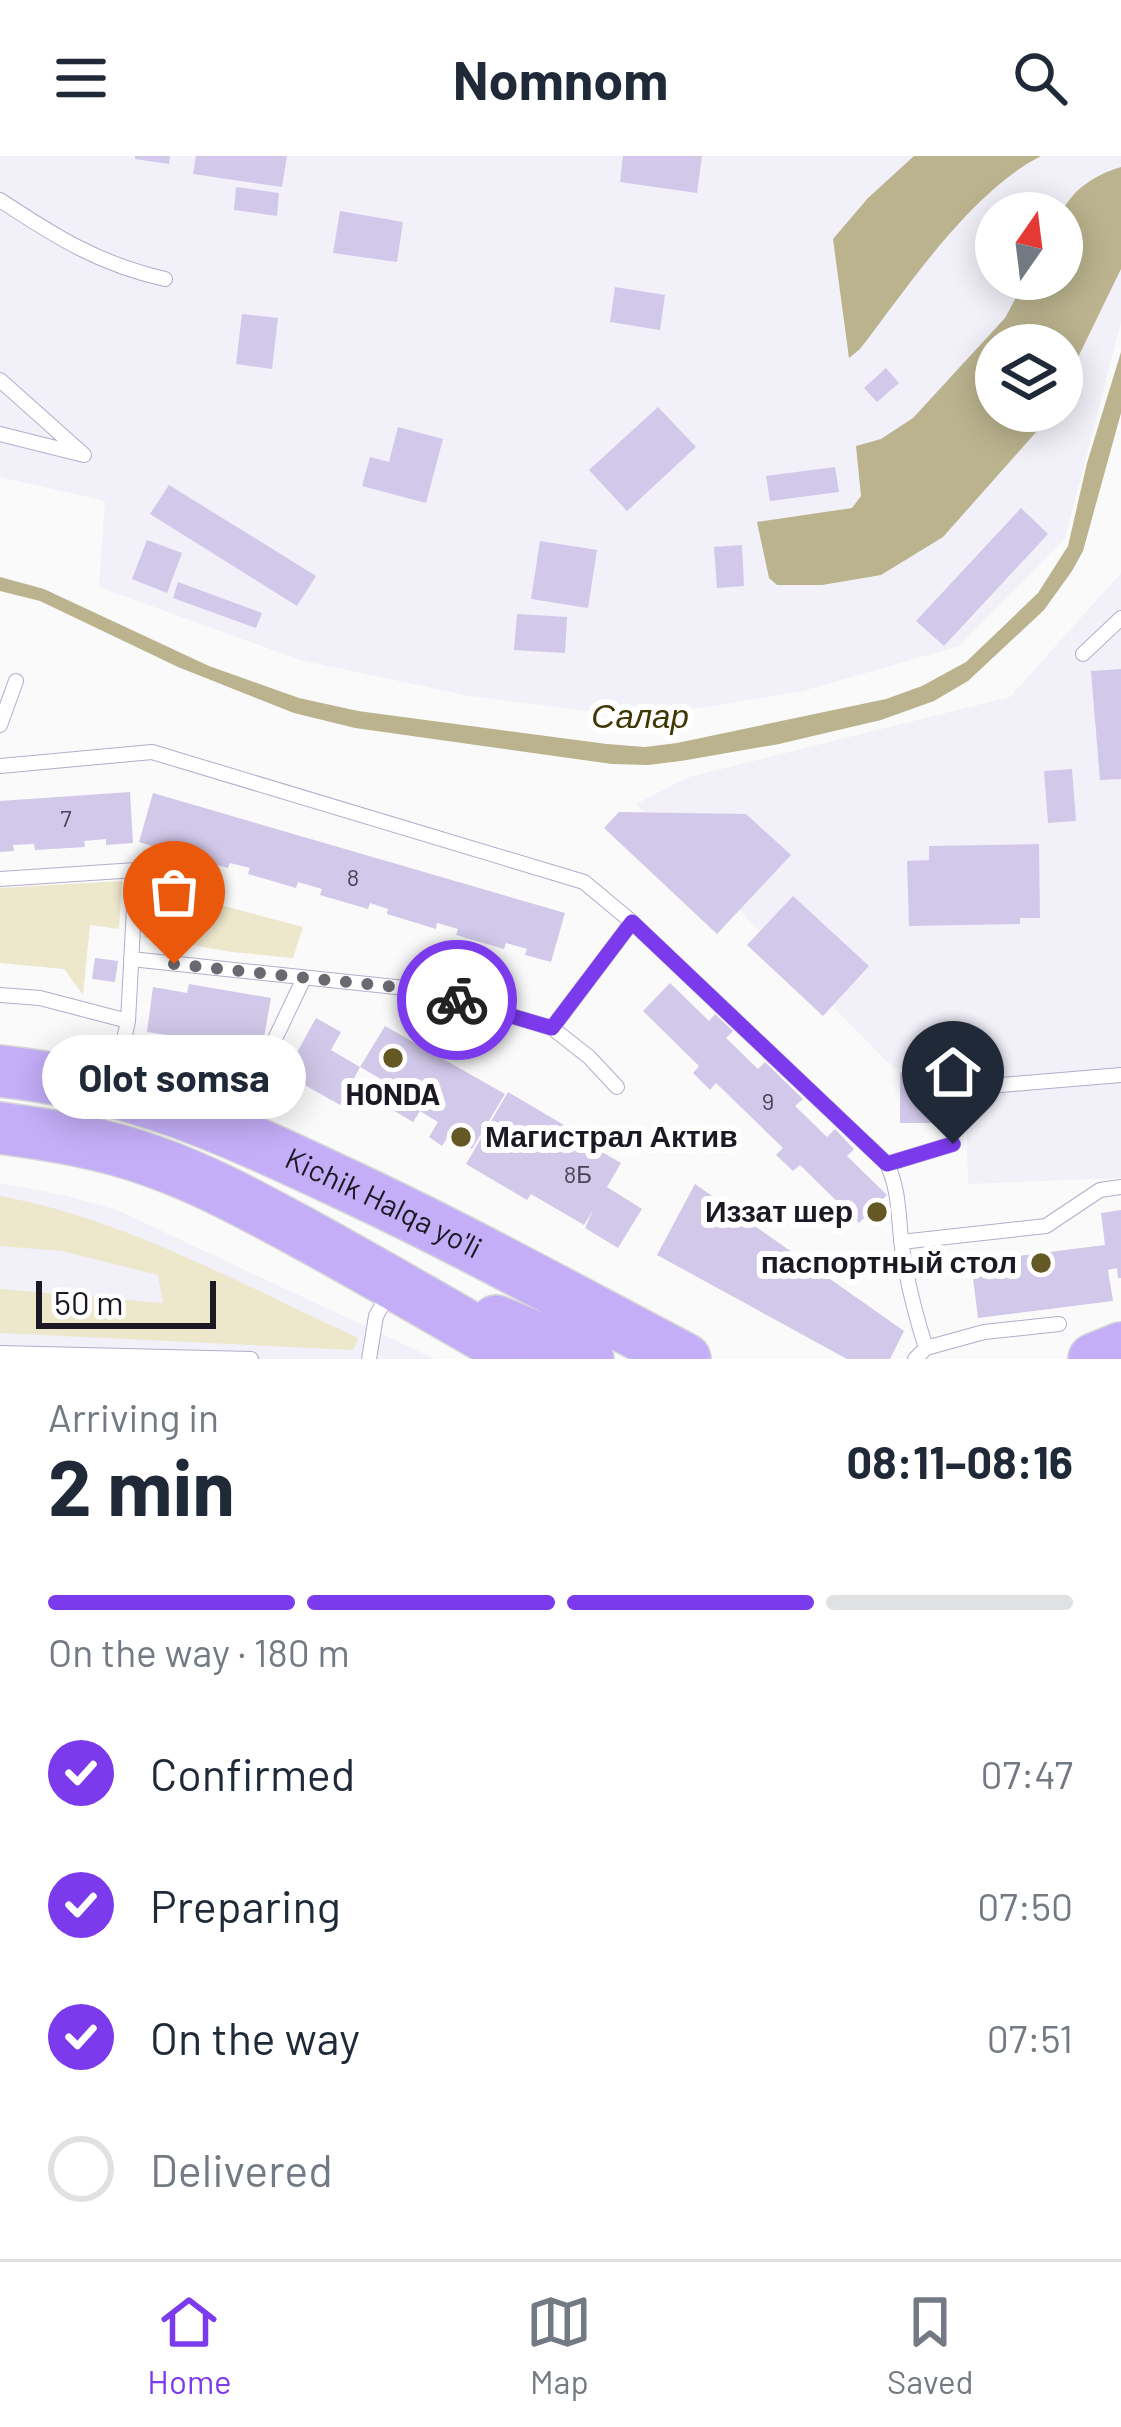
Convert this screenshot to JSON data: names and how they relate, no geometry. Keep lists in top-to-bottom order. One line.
{"streets":{"highway":["Kichik Halqa yo'li"]},"water":["Салар"],"places":["Olot somsa","HONDA","Магистрал Актив","Иззат шер","паспортный стол"],"house_numbers":["7","8","9","8Б"],"scale_bar":"50 m","north":"top","page":{"header":"Nomnom","bubble":"Olot somsa","scale":"50 m","heading":["2 min","Arriving in","08:11–08:16"],"bar":"On the way · 180 m","list":[["Confirmed","07:47"],["Preparing","07:50"],["On the way","07:51"],"Delivered"],"tabs":["Home","Map","Saved"]}}
